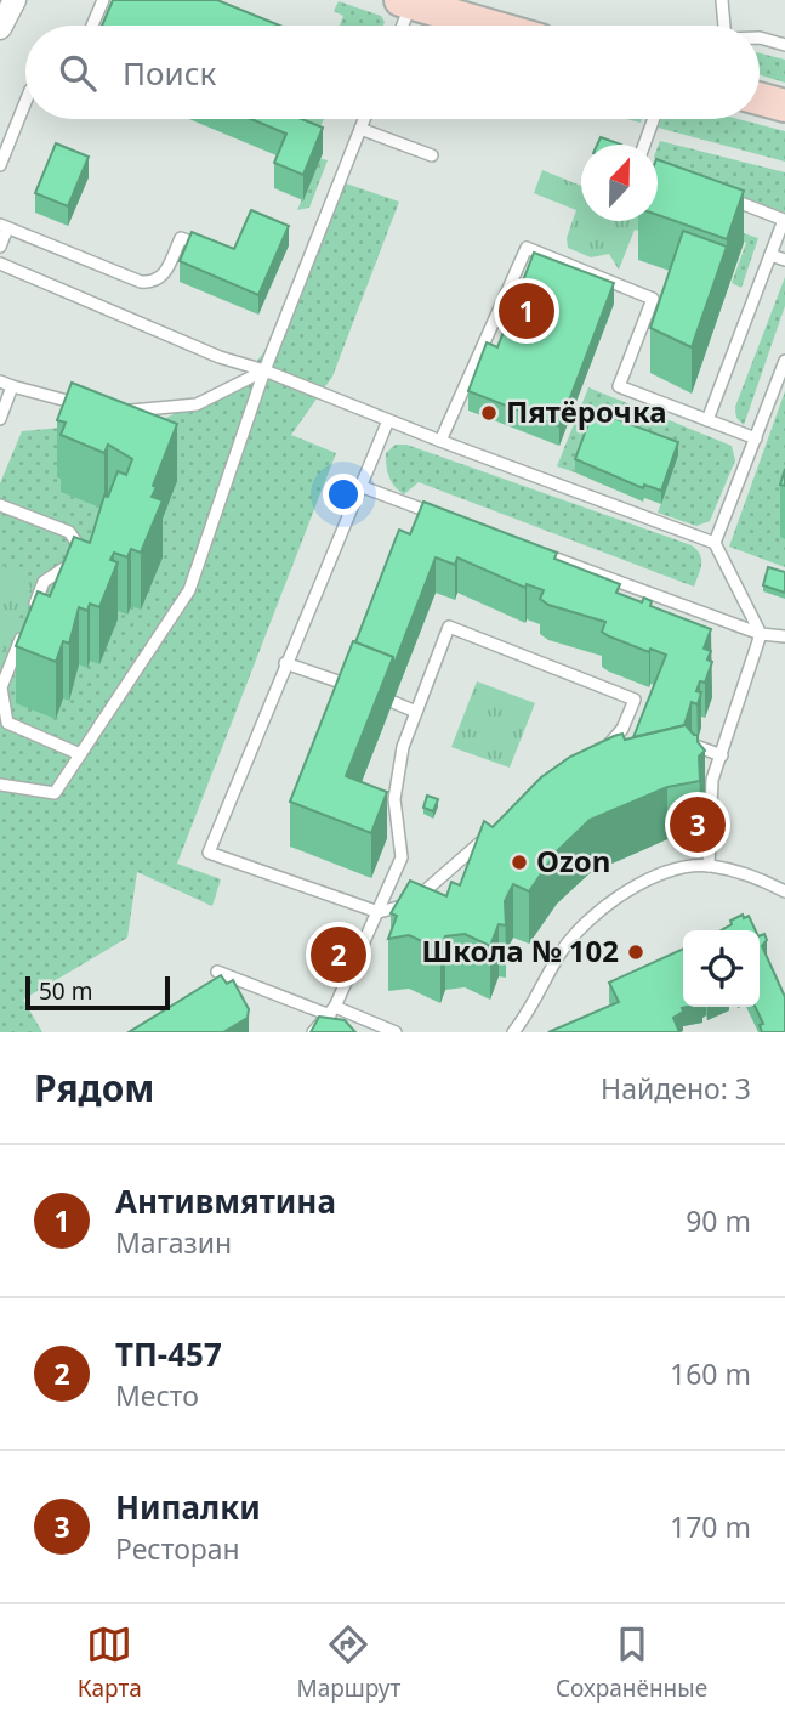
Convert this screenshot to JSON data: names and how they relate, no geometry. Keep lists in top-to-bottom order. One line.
{"places":["Пятёрочка","Ozon","Школа № 102"],"scale_bar":"50 m","north":"top","page":{"search":"Поиск","pins":["1","3","2"],"scale":"50 m","heading":["Рядом","Найдено: 3"],"list":[{"mark":"1","name":"Антивмятина","note":"Магазин","value":"90 m"},{"mark":"2","name":"ТП-457","note":"Место","value":"160 m"},{"mark":"3","name":"Нипалки","note":"Ресторан","value":"170 m"}],"nav":["Карта","Маршрут","Сохранённые"]}}
